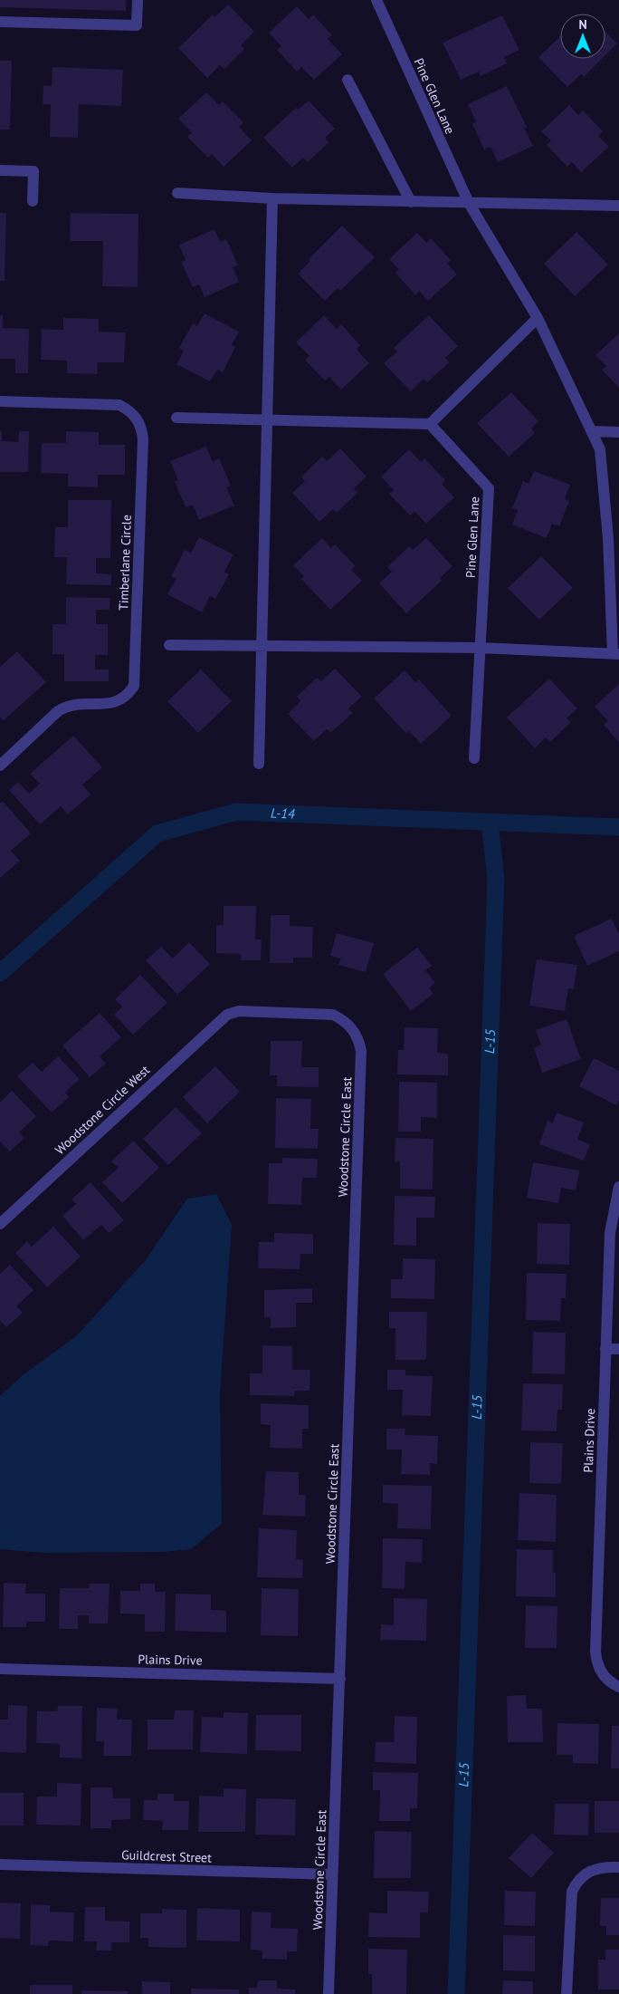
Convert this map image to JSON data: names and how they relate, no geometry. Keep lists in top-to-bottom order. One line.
{"streets":{"street":["Pine Glen Lane","Timberlane Circle","Woodstone Circle West","Woodstone Circle East","Plains Drive","Guildcrest Street"]},"crossings":[["Woodstone Circle West","Woodstone Circle East"],["Woodstone Circle East","Plains Drive"],["Woodstone Circle East","Guildcrest Street"]],"water":["L-14","L-15"],"north":"top"}
